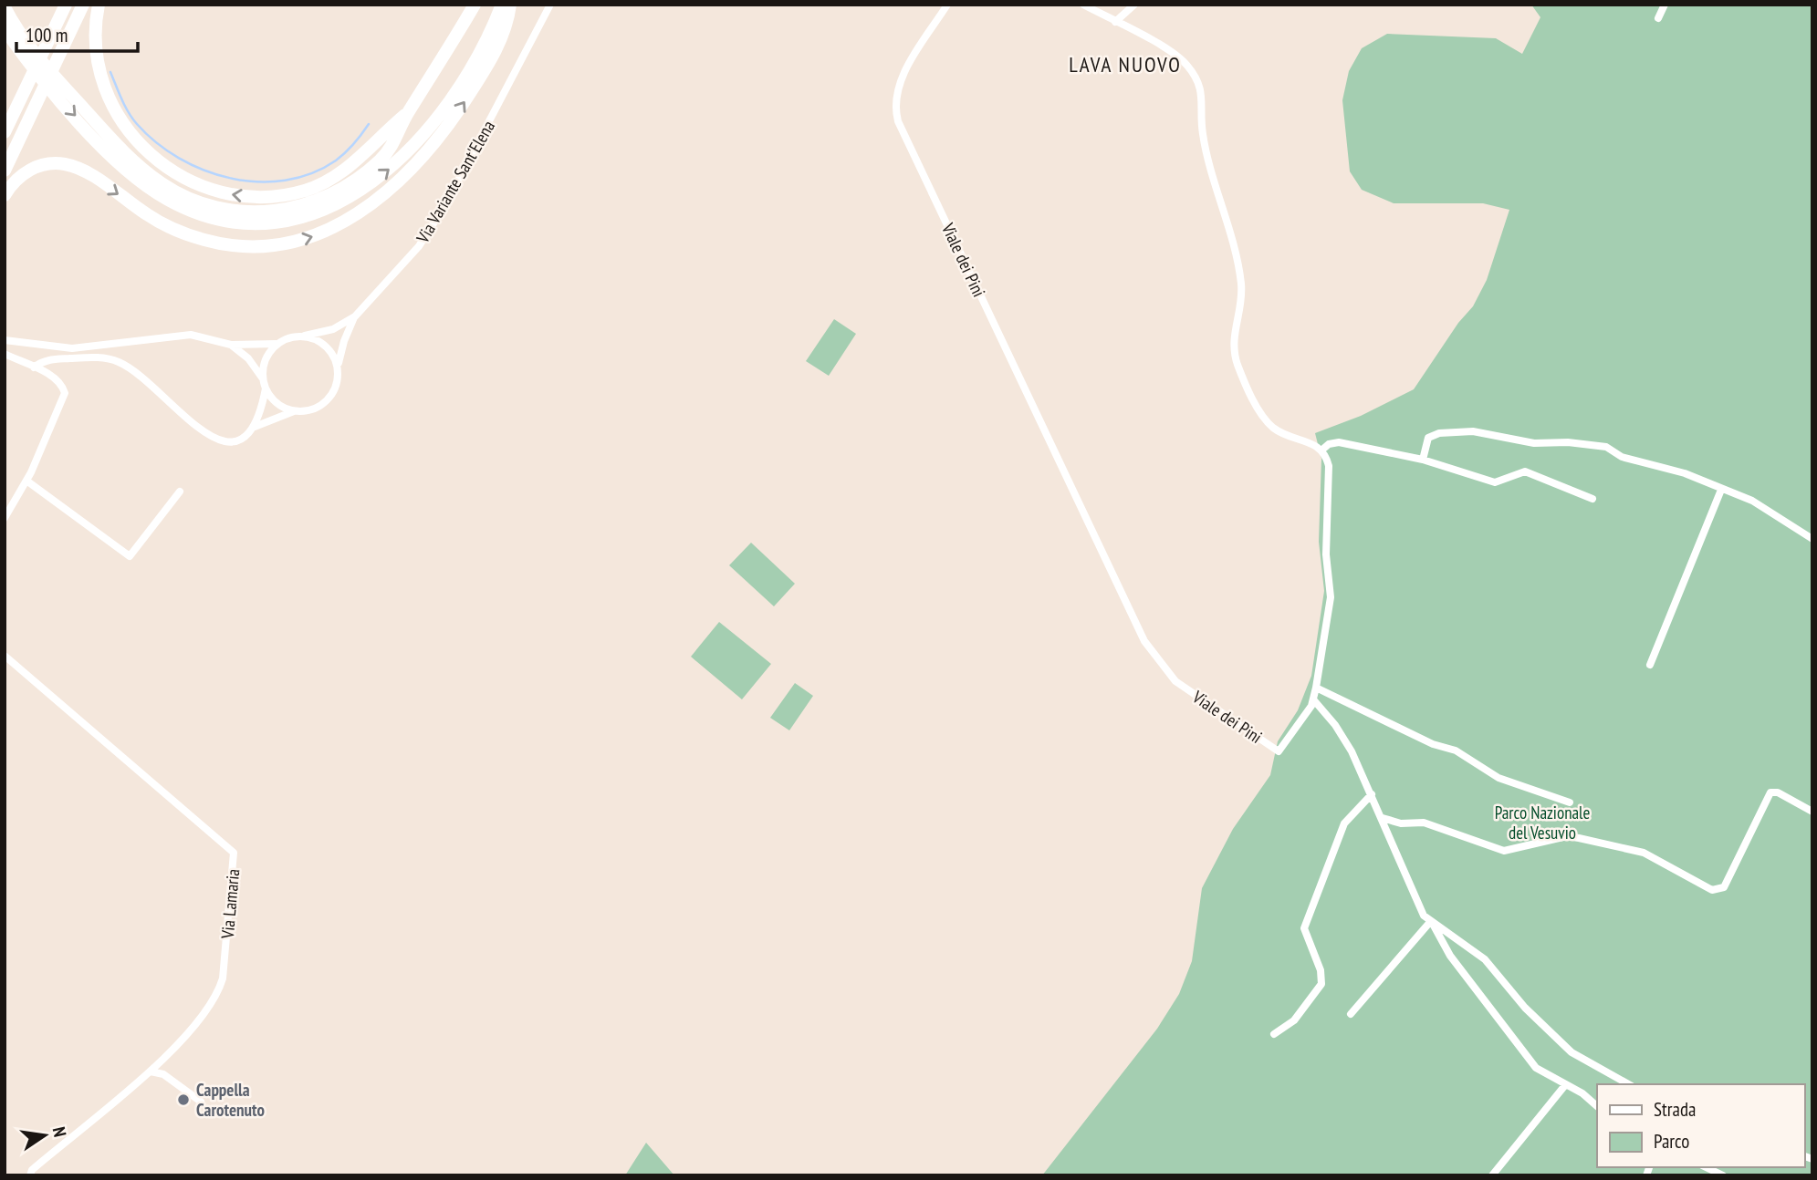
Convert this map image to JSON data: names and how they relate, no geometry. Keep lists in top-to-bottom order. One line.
{"streets":{"street":["Via Variante Sant'Elena","Viale dei Pini","Via Lamaria"]},"districts":["LAVA NUOVO"],"parks":["Parco Nazionale del Vesuvio"],"places":["Cappella Carotenuto"],"legend":["Strada","Parco"],"scale_bar":"100 m","north":"right"}
